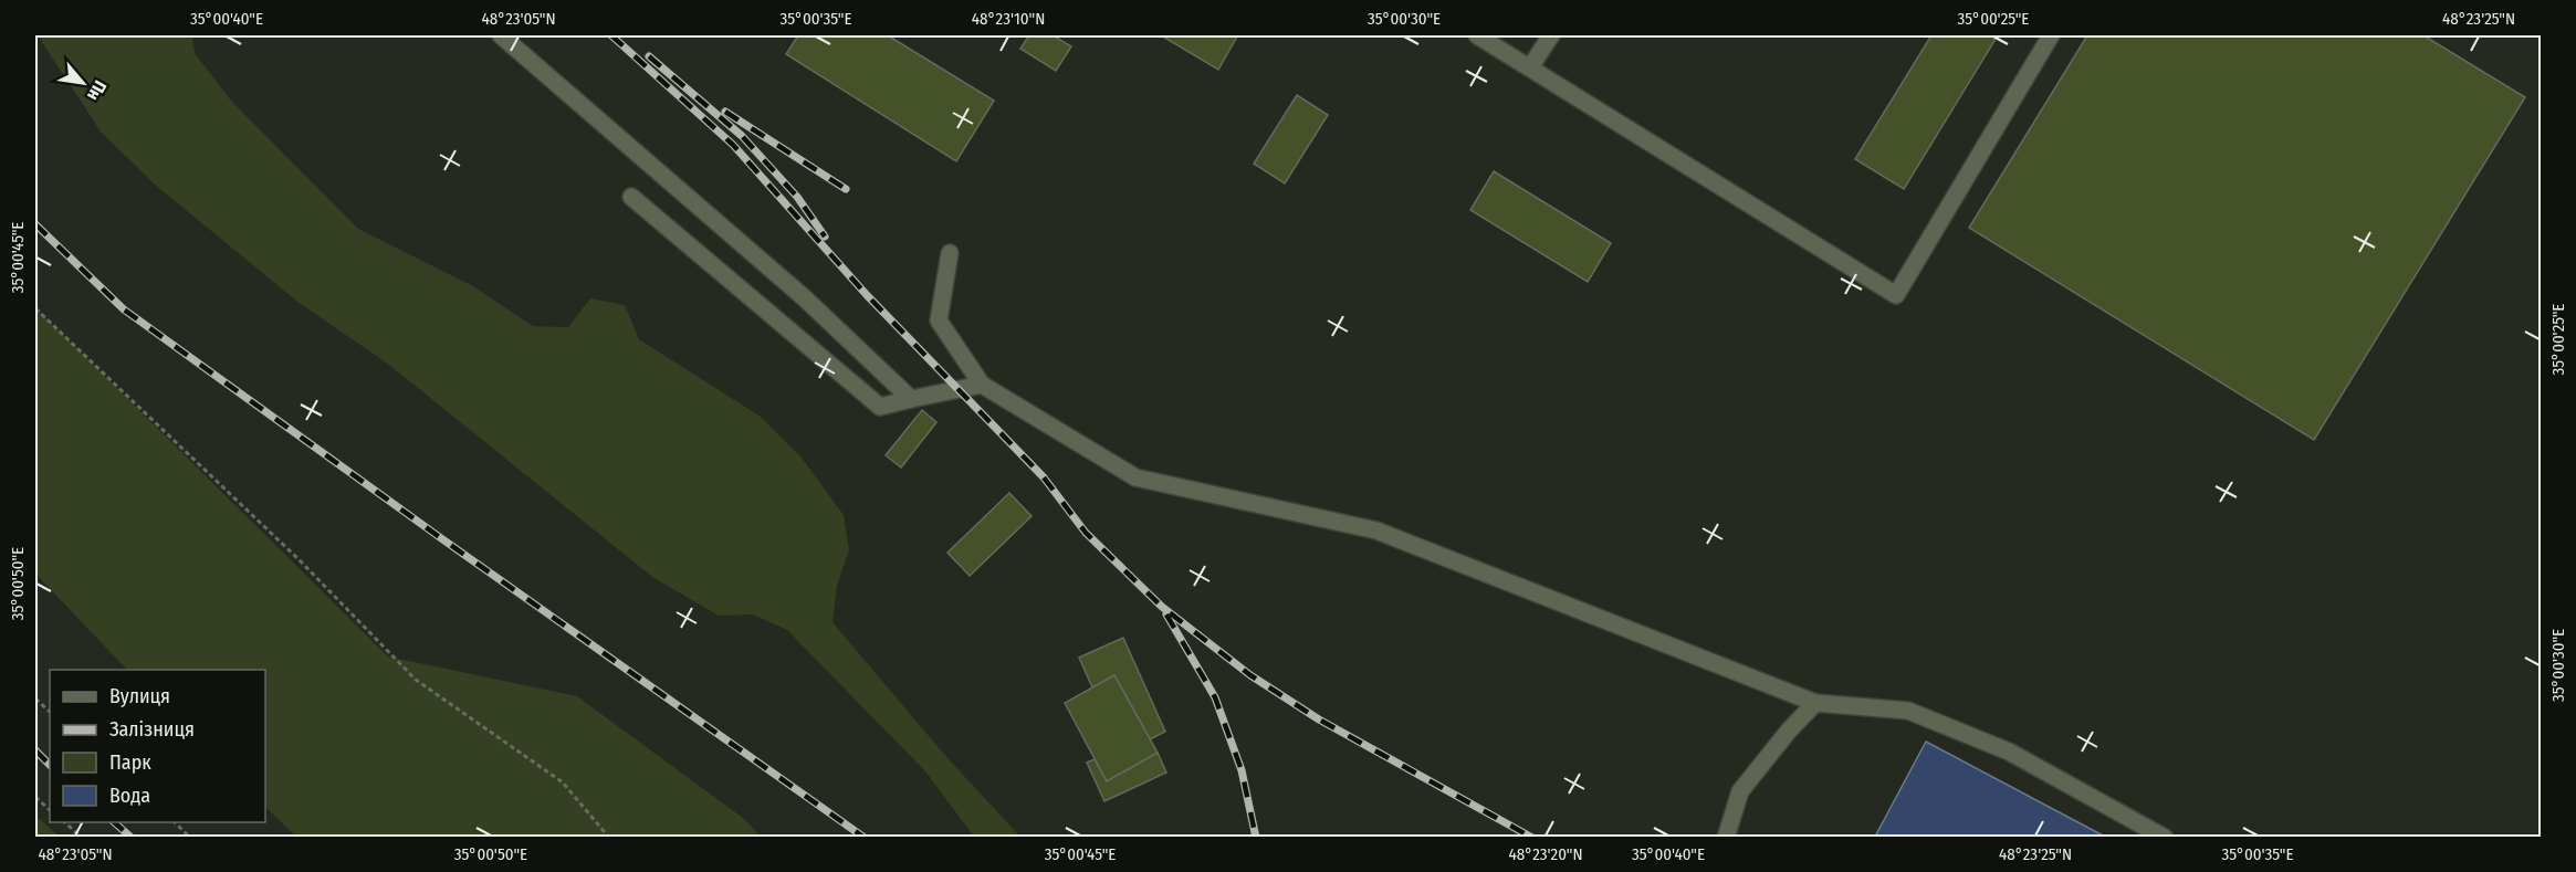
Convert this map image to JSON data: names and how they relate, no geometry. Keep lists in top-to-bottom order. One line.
{"legend":["Вулиця","Залізниця","Парк","Вода"],"north":"bottom right","coordinates":["35°00'40\"E","48°23'05\"N","35°00'35\"E","48°23'10\"N","35°00'30\"E","35°00'25\"E","48°23'25\"N","35°00'45\"E","35°00'50\"E","48°23'20\"N"]}
